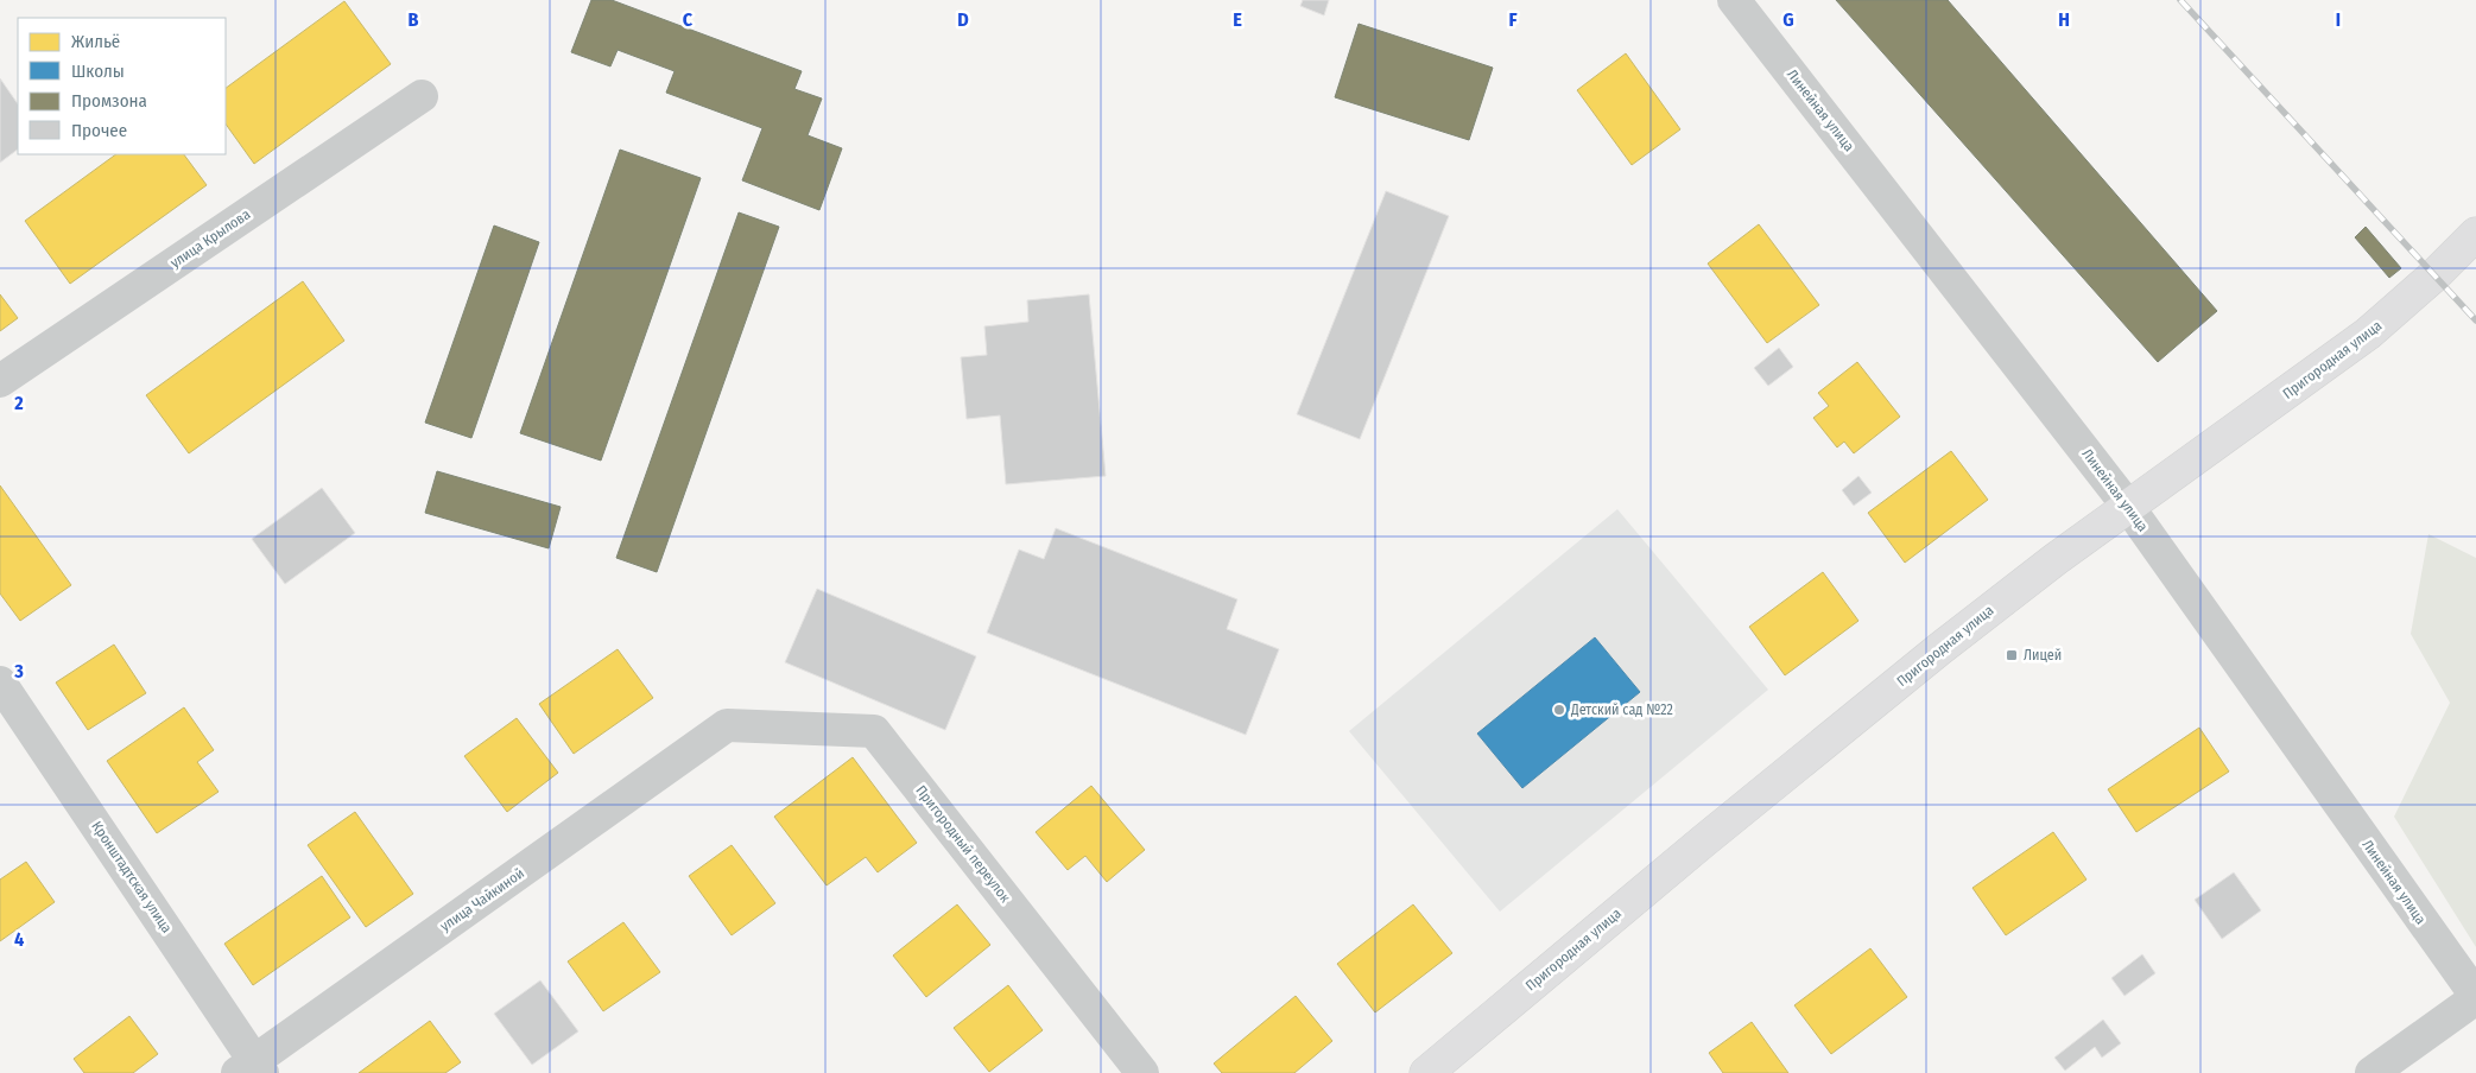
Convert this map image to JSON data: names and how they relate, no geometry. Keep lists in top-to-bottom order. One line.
{"streets":{"main road":["Пригородная улица"],"street":["Линейная улица","улица Крылова","Пригородный переулок","Кронштадтская улица","улица Чайкиной"]},"crossings":[["Линейная улица","Пригородная улица"],["Пригородный переулок","улица Чайкиной"],["Кронштадтская улица","улица Чайкиной"]],"places":{"transit":["Лицей"],"other":["Детский сад №22"]},"legend":["Жильё","Школы","Промзона","Прочее"],"grid":{"columns":["B","C","D","E","F","G","H","I"],"rows":["2","3","4"]}}
